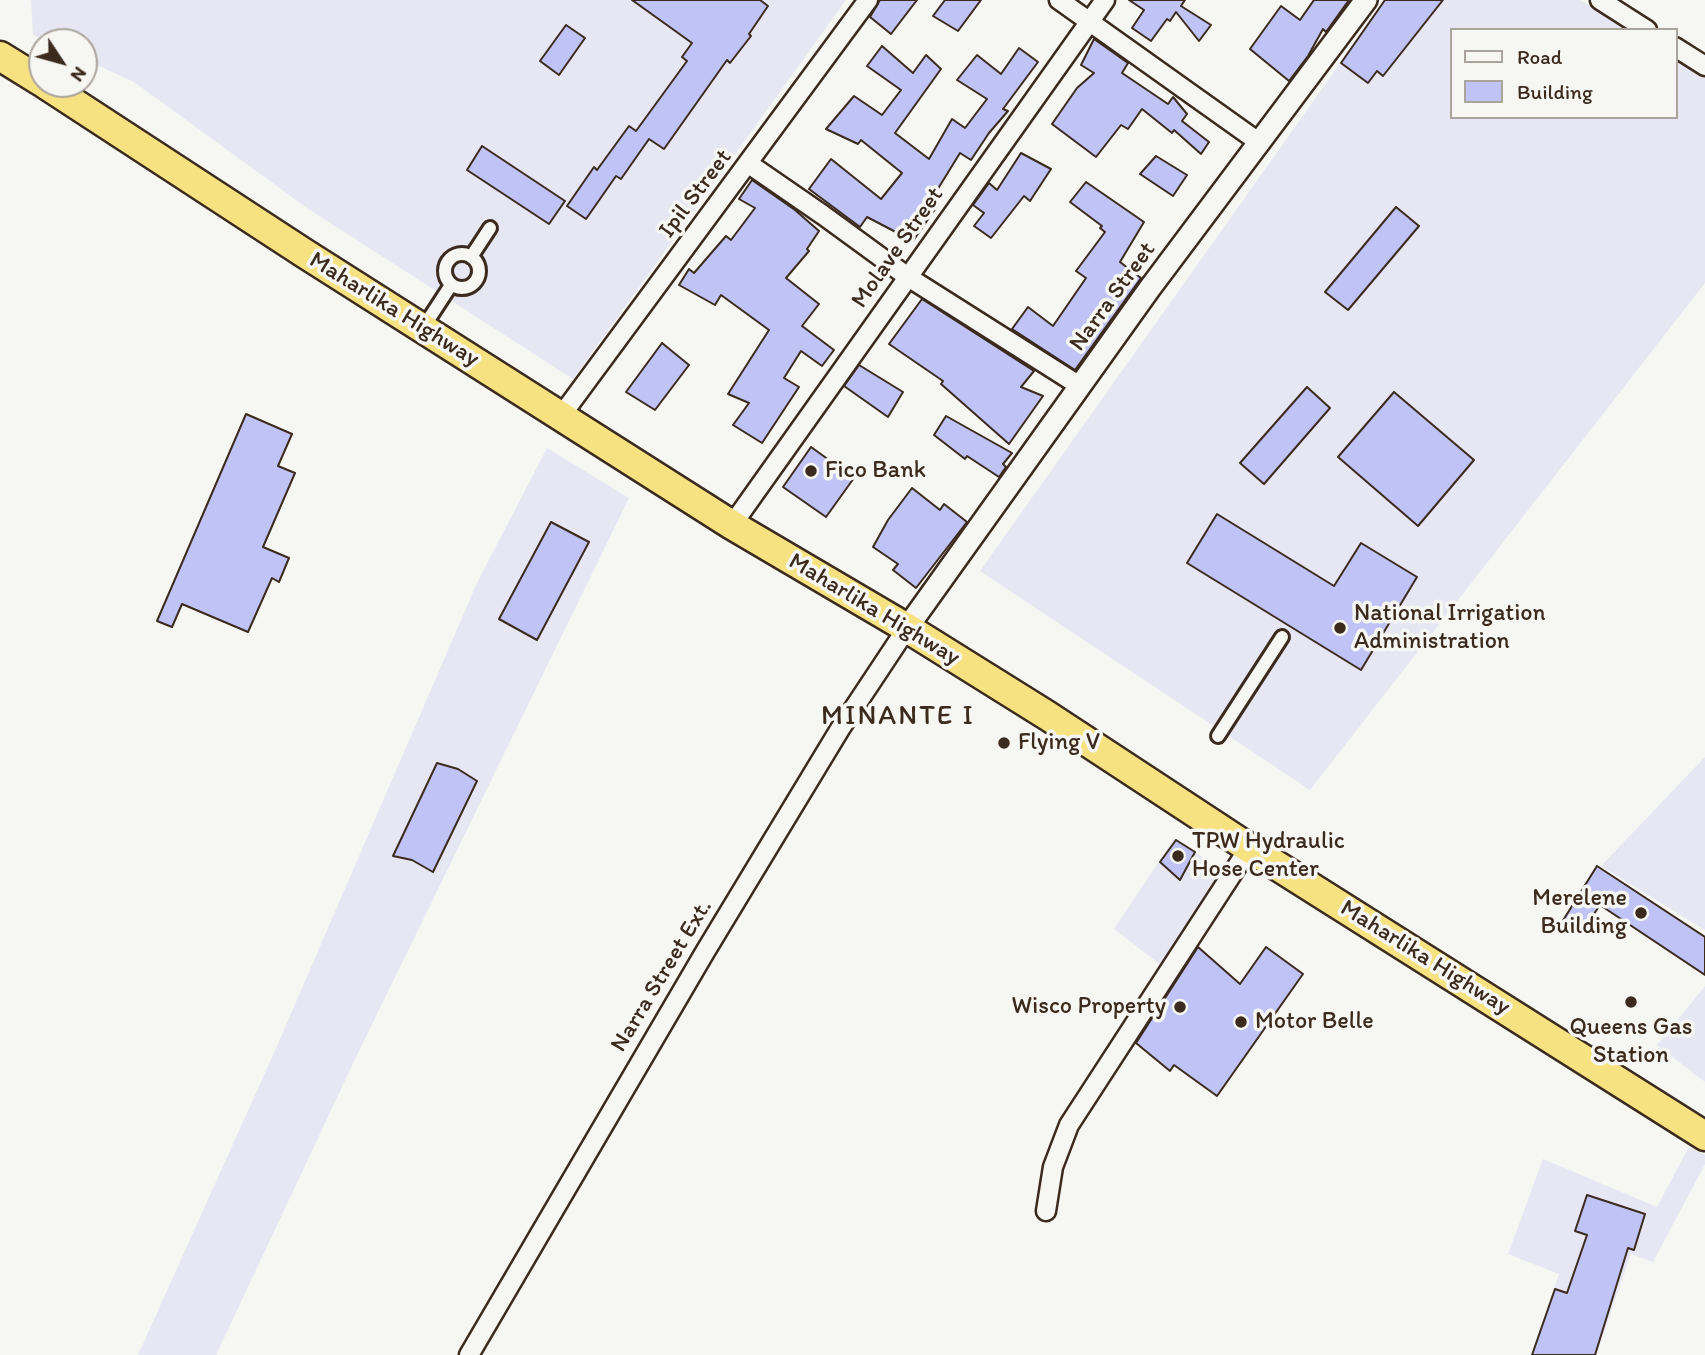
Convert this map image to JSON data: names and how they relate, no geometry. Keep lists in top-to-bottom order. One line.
{"streets":{"highway":["Maharlika Highway"],"street":["Ipil Street","Molave Street","Narra Street","Narra Street Ext."]},"crossings":[["Ipil Street","Maharlika Highway"],["Molave Street","Maharlika Highway"],["Narra Street","Maharlika Highway"],["Narra Street","Narra Street Ext."],["Maharlika Highway","Narra Street Ext."]],"districts":["MINANTE I"],"places":["Fico Bank","National Irrigation Administration","Flying V","TPW Hydraulic Hose Center","Merelene Building","Queens Gas Station","Wisco Property","Motor Belle"],"legend":["Road","Building"],"north":"bottom right"}
